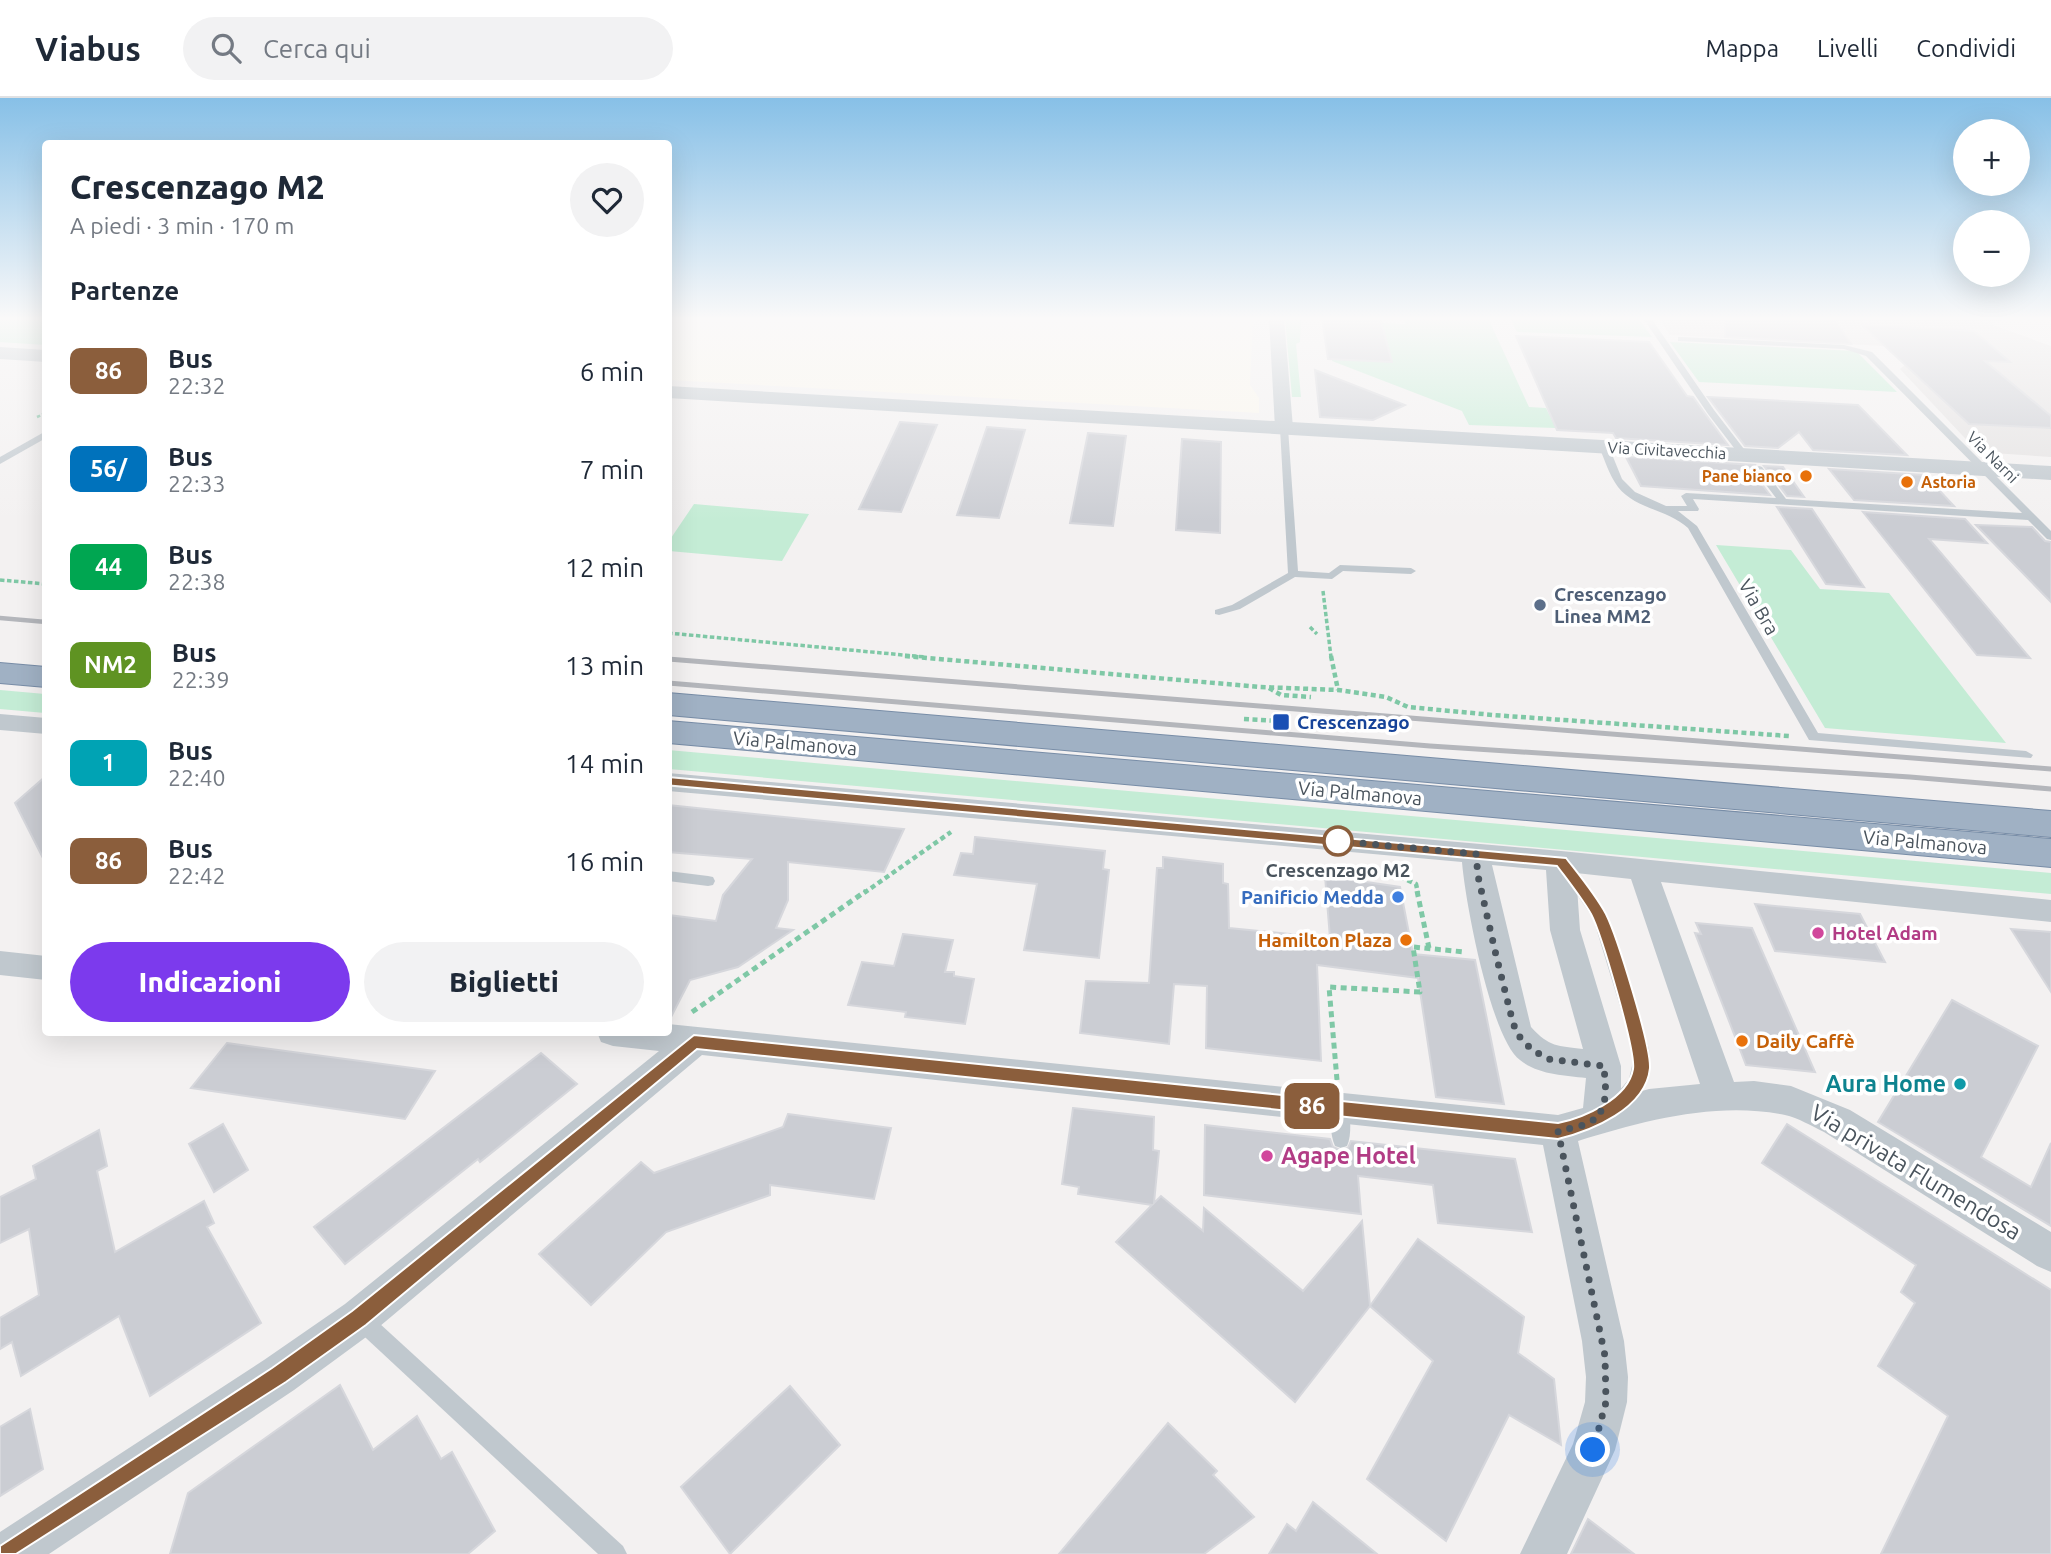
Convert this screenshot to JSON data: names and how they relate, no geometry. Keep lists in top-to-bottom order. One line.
{"streets":{"highway":["Via Palmanova"],"street":["Via Civitavecchia","Via privata Flumendosa"],"lane":["Via Narni","Via Bra"]},"crossings":[["Via Civitavecchia","Via Narni"],["Via Civitavecchia","Via Bra"],["Via Narni","Via Bra"]],"places":{"other":["Pane bianco","Astoria","Crescenzago Linea MM2","Crescenzago M2","Panificio Medda","Hotel Adam","Hamilton Plaza","Daily Caffè","Aura Home","Agape Hotel"],"transit":["Crescenzago"]},"lines":["bus line 86"],"page":{"header":"Viabus","search":"Cerca qui","nav":["Mappa","Livelli","Condividi"],"on_map":"86","map_buttons":["+","−"],"heading":[["Crescenzago M2","A piedi · 3 min · 170 m"],"Partenze"],"list":[{"mark":"86","name":"Bus","note":"22:32","value":"6 min"},{"mark":"56/","name":"Bus","note":"22:33","value":"7 min"},{"mark":"44","name":"Bus","note":"22:38","value":"12 min"},{"mark":"NM2","name":"Bus","note":"22:39","value":"13 min"},{"mark":"1","name":"Bus","note":"22:40","value":"14 min"},{"mark":"86","name":"Bus","note":"22:42","value":"16 min"}],"buttons":["Indicazioni","Biglietti"]}}
